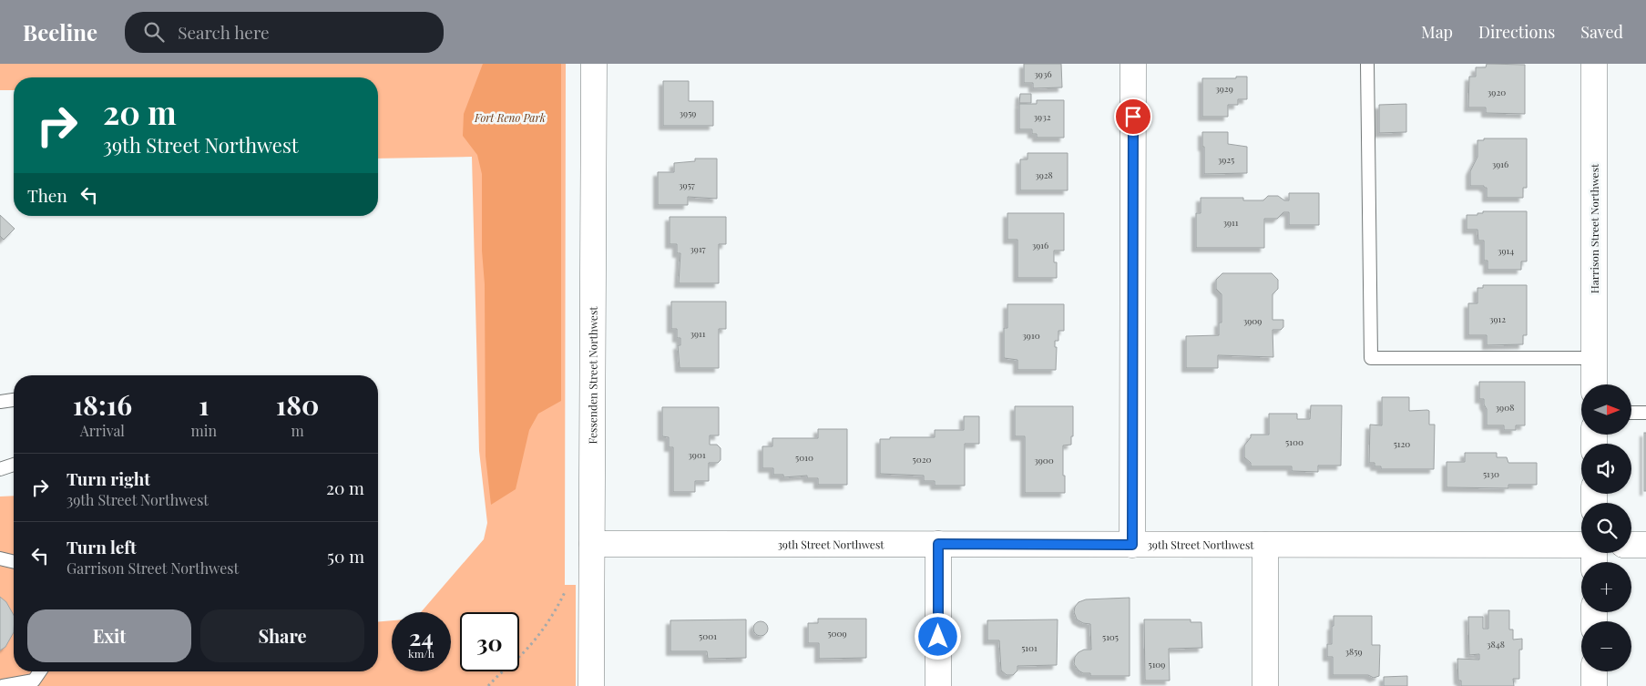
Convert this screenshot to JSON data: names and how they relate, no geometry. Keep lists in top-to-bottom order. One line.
{"streets":{"street":["Harrison Street Northwest","Fessenden Street Northwest","39th Street Northwest"]},"crossings":[["Fessenden Street Northwest","39th Street Northwest"]],"parks":["Fort Reno Park"],"house_numbers":["3936","3929","3920","3959","3932","3925","3916","3928","3957","3911","3916","3917","3914","3912","3909","3911","3910","3908","5100","5120","3901","5010","5020","3900","5130","5009","5001","5105","3848","5101","3859","5109"],"north":"right","page":{"header":"Beeline","search":"Search here","nav":["Map","Directions","Saved"],"turn":["20 m","39th Street Northwest"],"then":"Then","eta":["18:16","Arrival","1","min","180","m"],"map_buttons":["+","−"],"list":[{"name":"Turn right","note":"39th Street Northwest","value":"20 m"},{"name":"Turn left","note":"Garrison Street Northwest","value":"50 m"}],"buttons":["Exit","Share"],"speed":"24 km/h","limit":"30"}}
